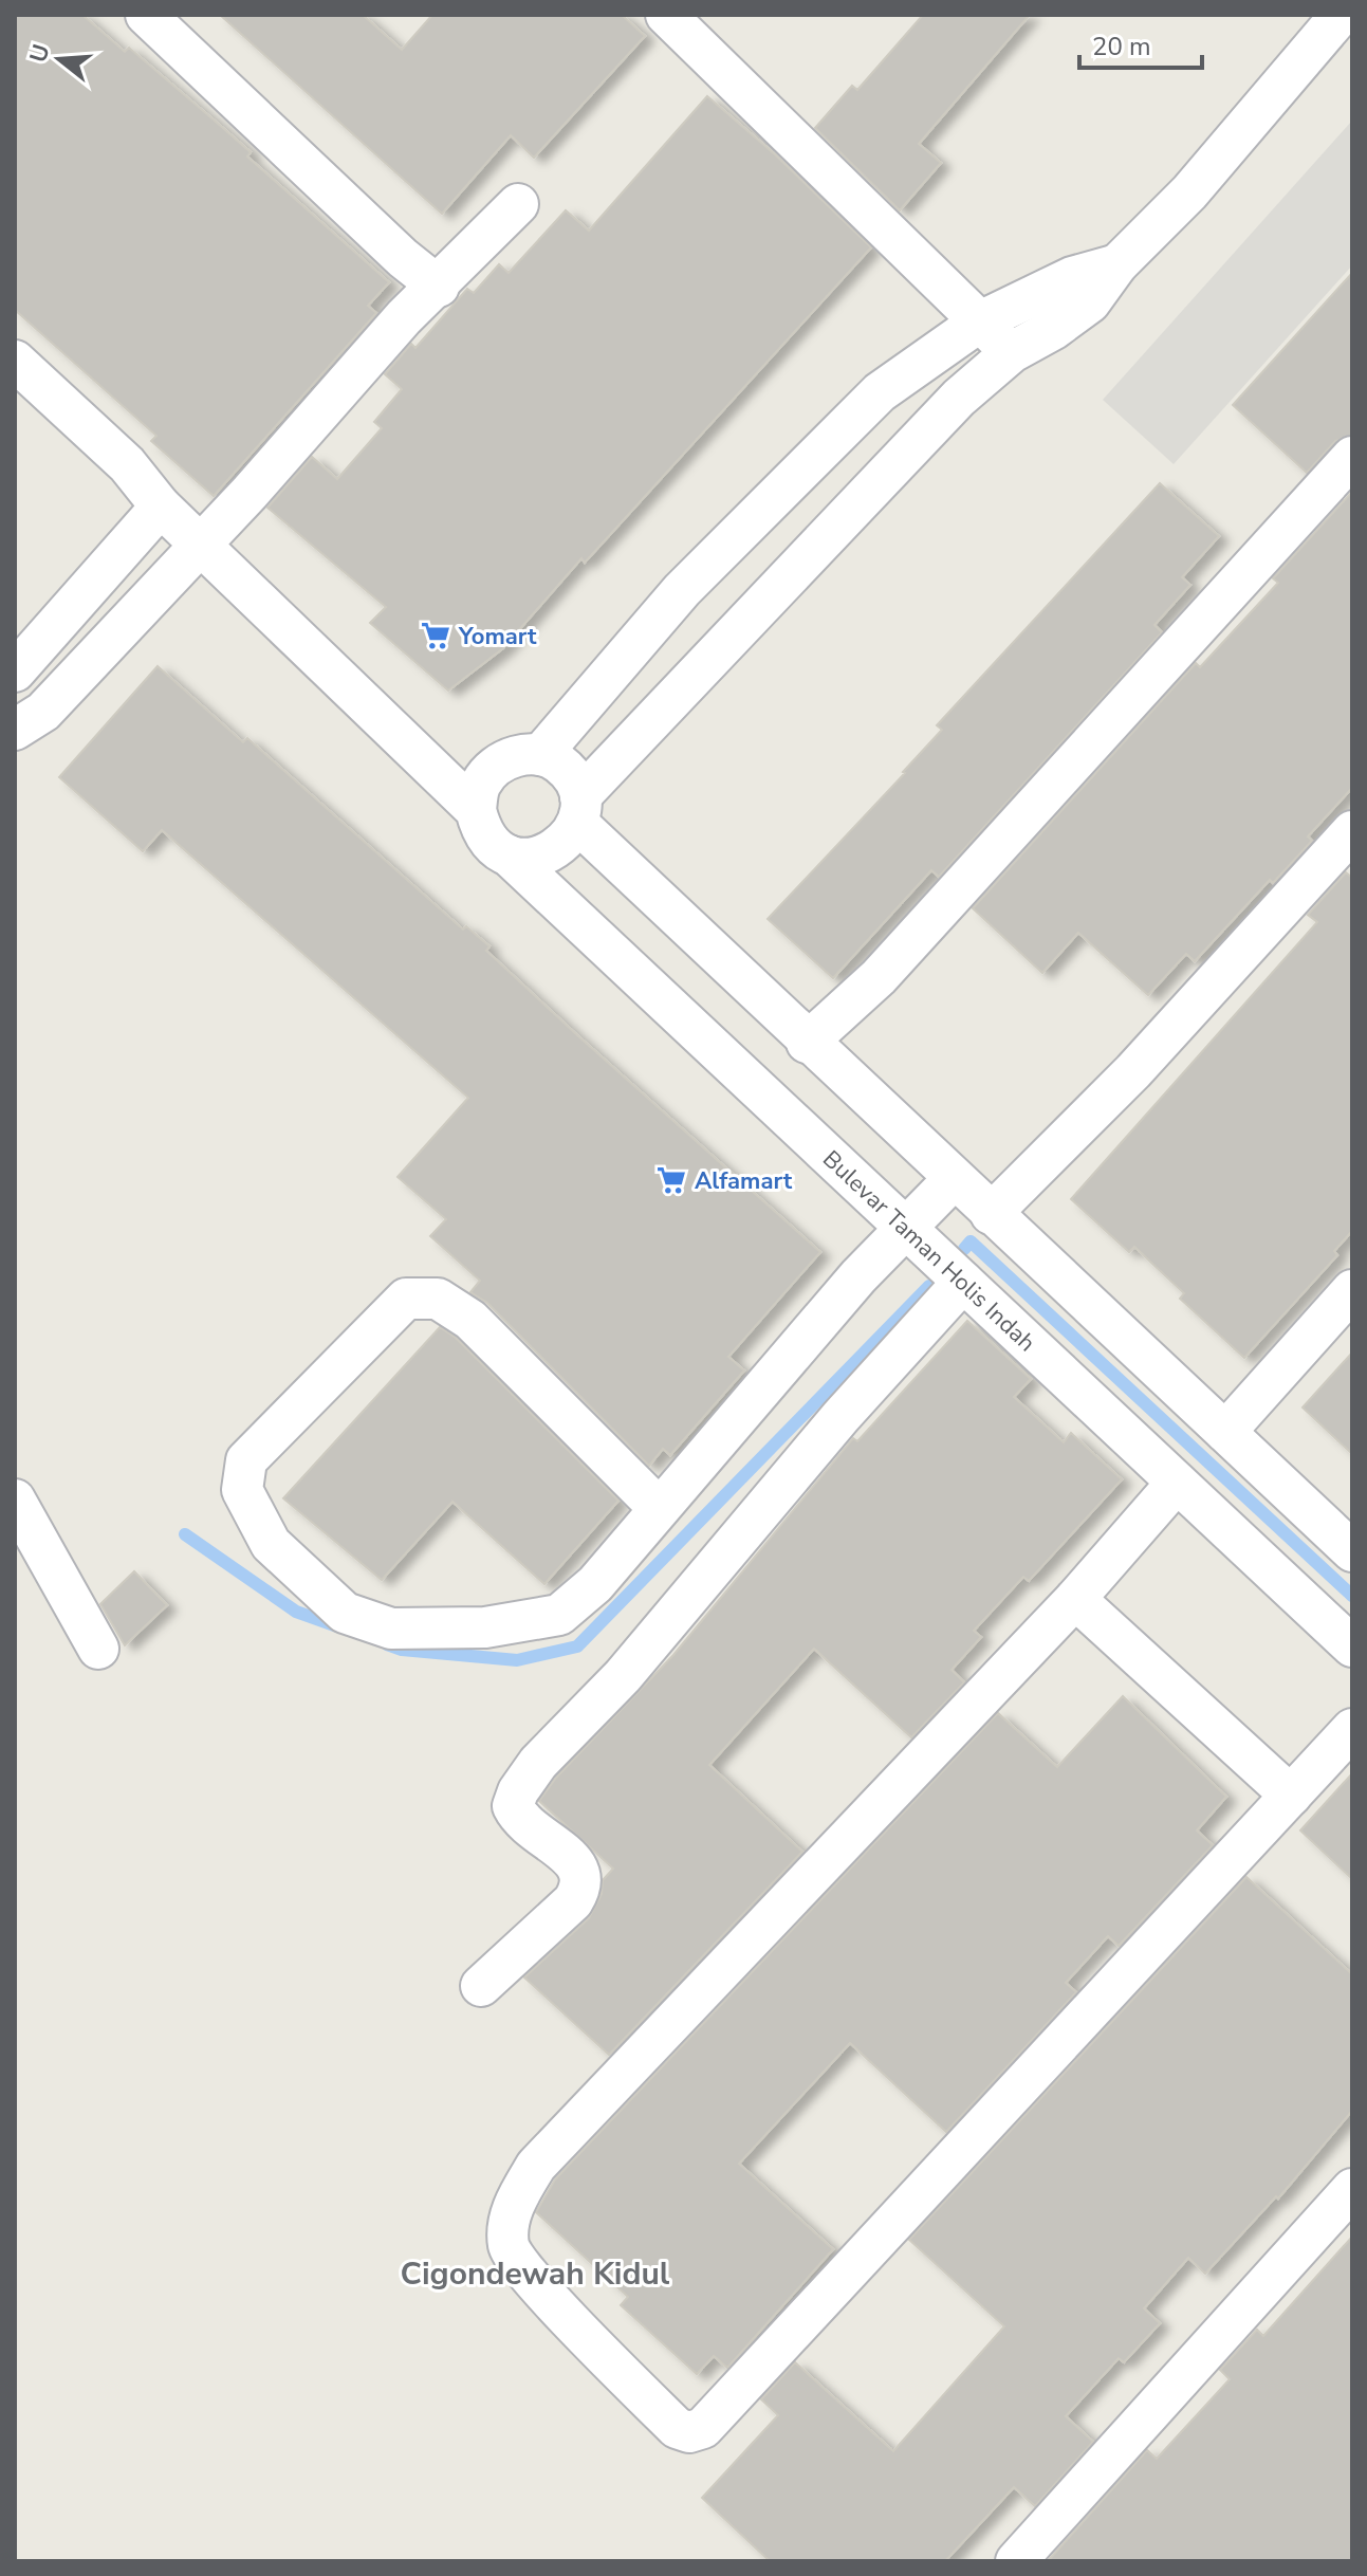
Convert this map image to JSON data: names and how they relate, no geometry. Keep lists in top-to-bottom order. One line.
{"streets":{"street":["Bulevar Taman Holis Indah"]},"districts":["Cigondewah Kidul"],"places":{"supermarket":["Yomart","Alfamart"]},"scale_bar":"20 m","north":"left"}
